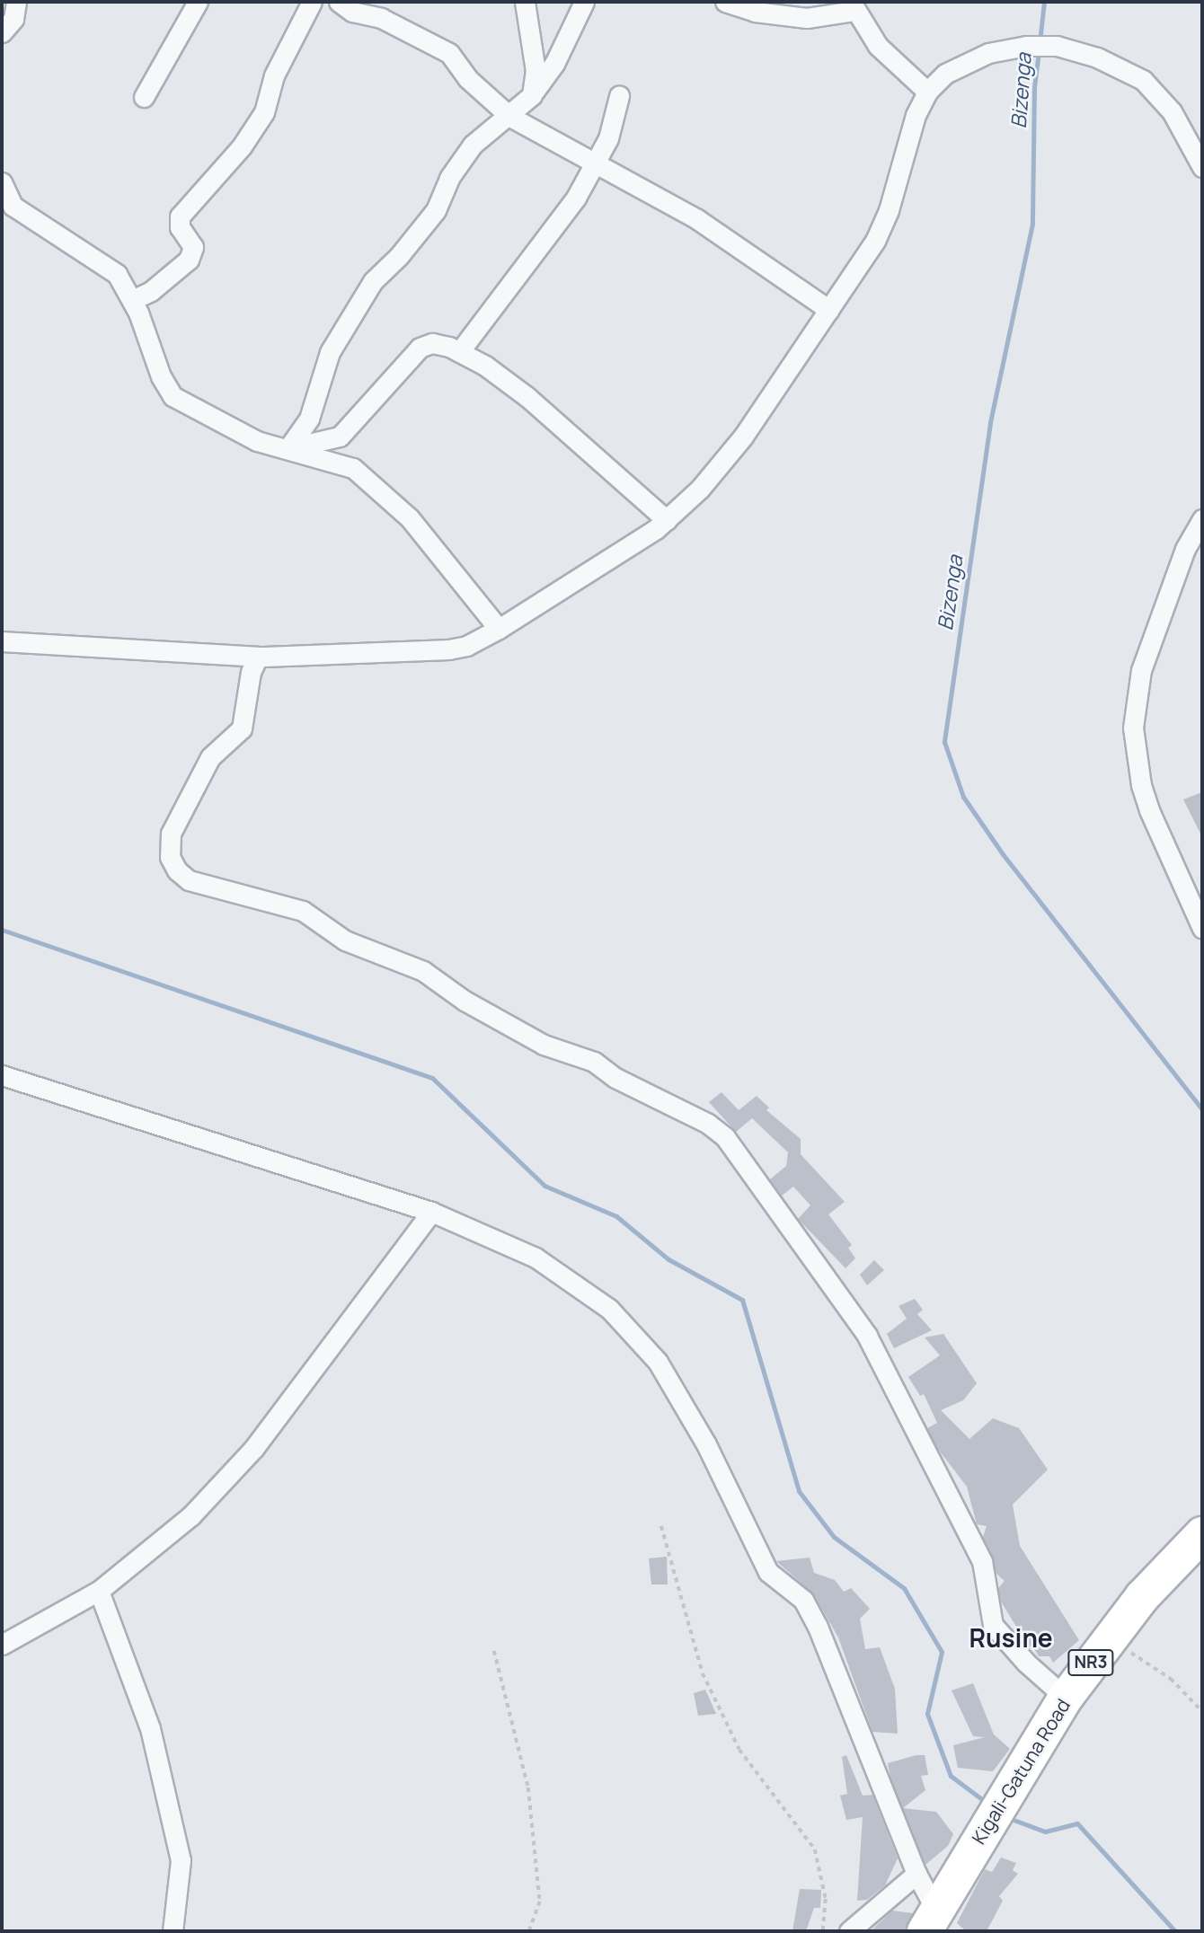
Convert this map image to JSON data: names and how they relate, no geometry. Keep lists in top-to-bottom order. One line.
{"streets":{"highway":["NR3","Kigali-Gatuna Road"]},"districts":["Rusine"],"water":["Bizenga"]}
